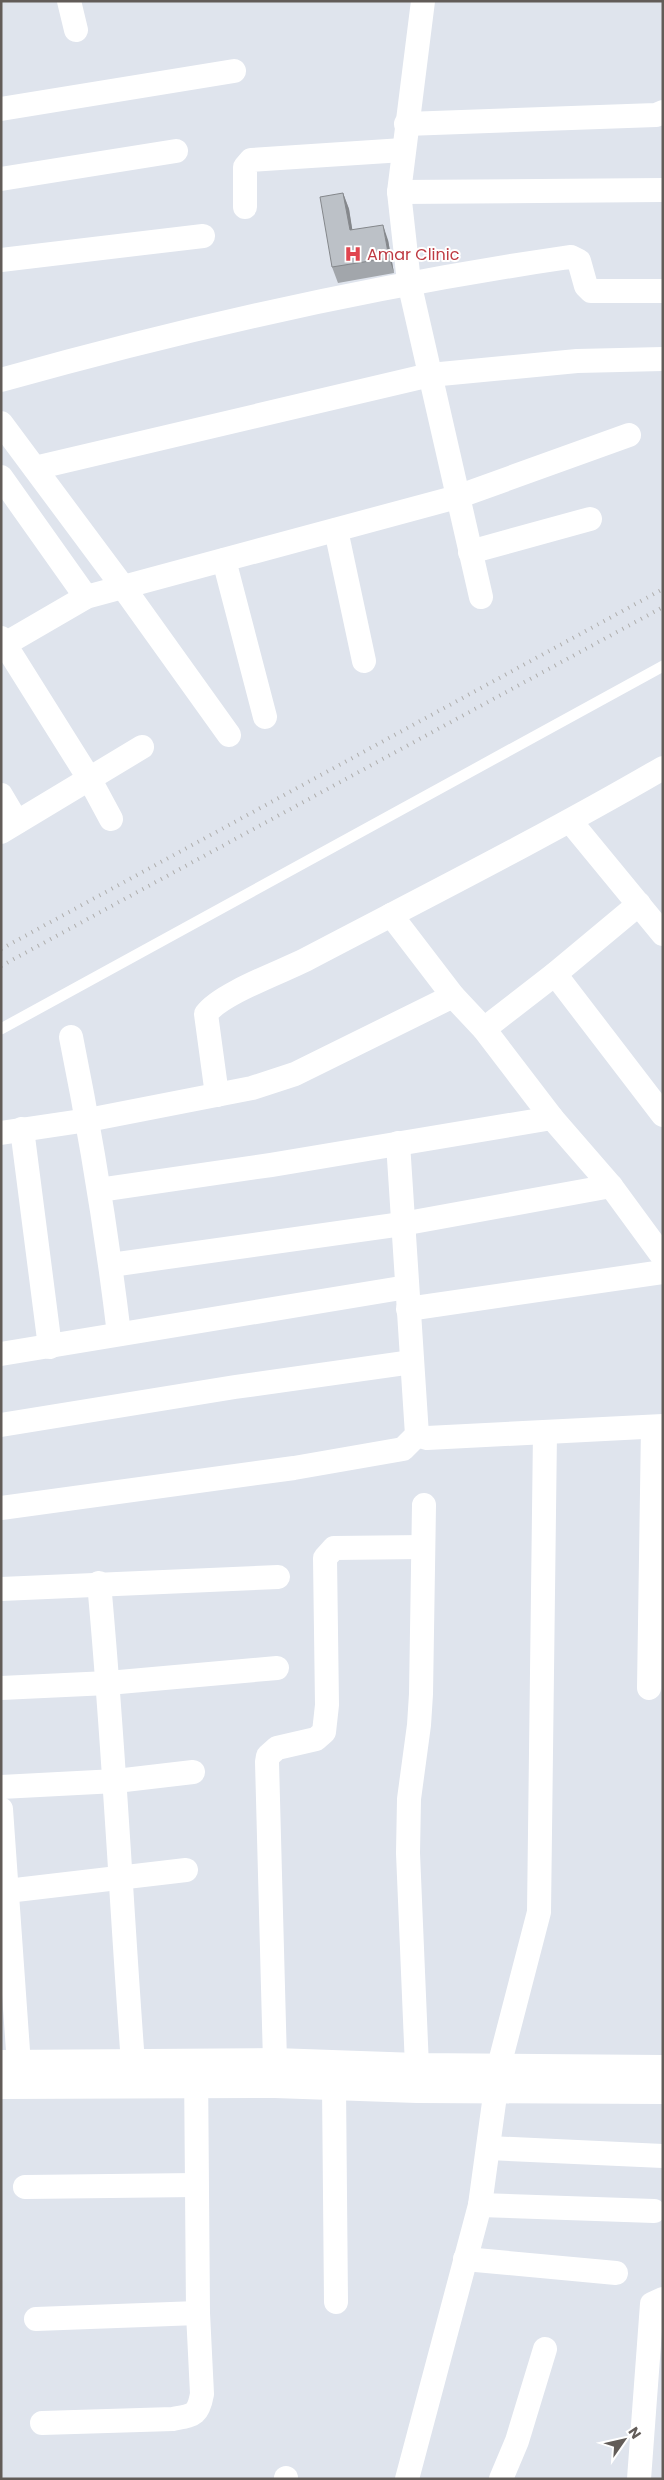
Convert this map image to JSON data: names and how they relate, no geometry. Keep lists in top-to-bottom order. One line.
{"places":{"hospital":["Amar Clinic"]},"north":"top right"}
